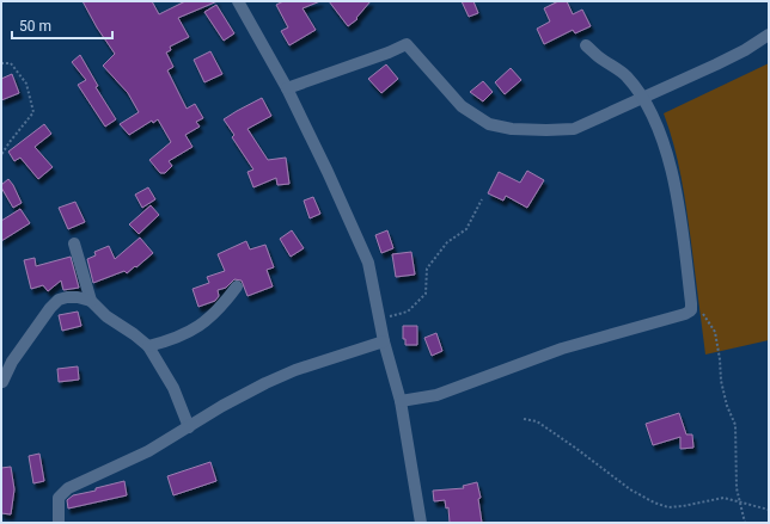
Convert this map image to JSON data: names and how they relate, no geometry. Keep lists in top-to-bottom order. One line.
{"scale_bar":"50 m"}
